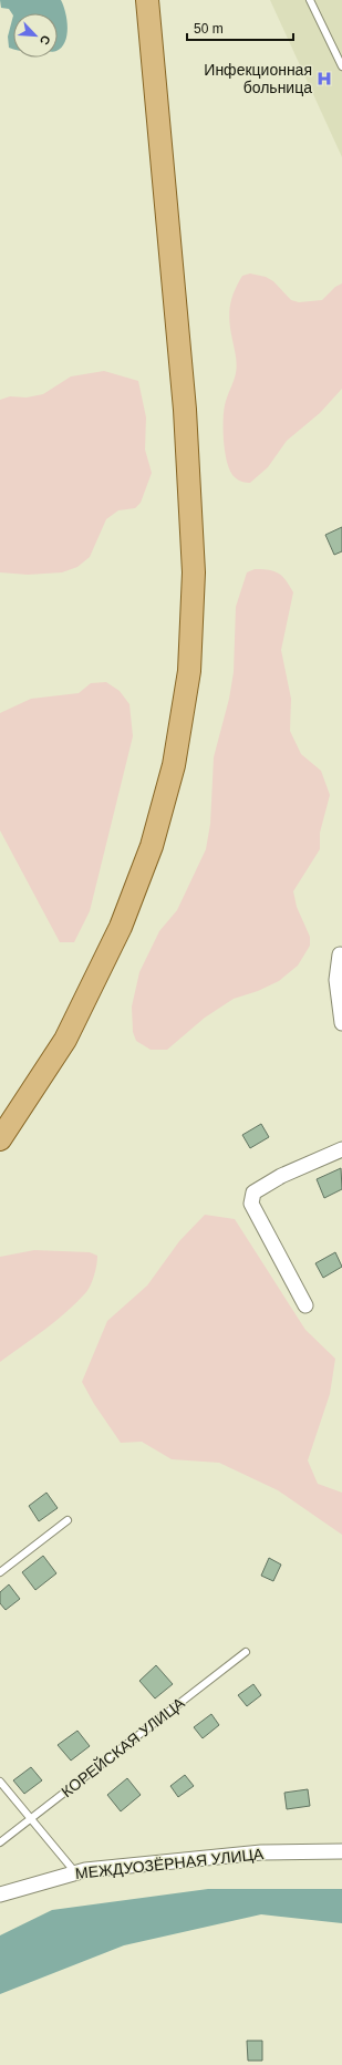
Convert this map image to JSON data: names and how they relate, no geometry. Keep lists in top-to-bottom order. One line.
{"streets":{"street":["МЕЖДУОЗЁРНАЯ УЛИЦА"],"lane":["КОРЕЙСКАЯ УЛИЦА"]},"places":{"hospital":["Инфекционная больница"]},"scale_bar":"50 m","north":"bottom right"}
